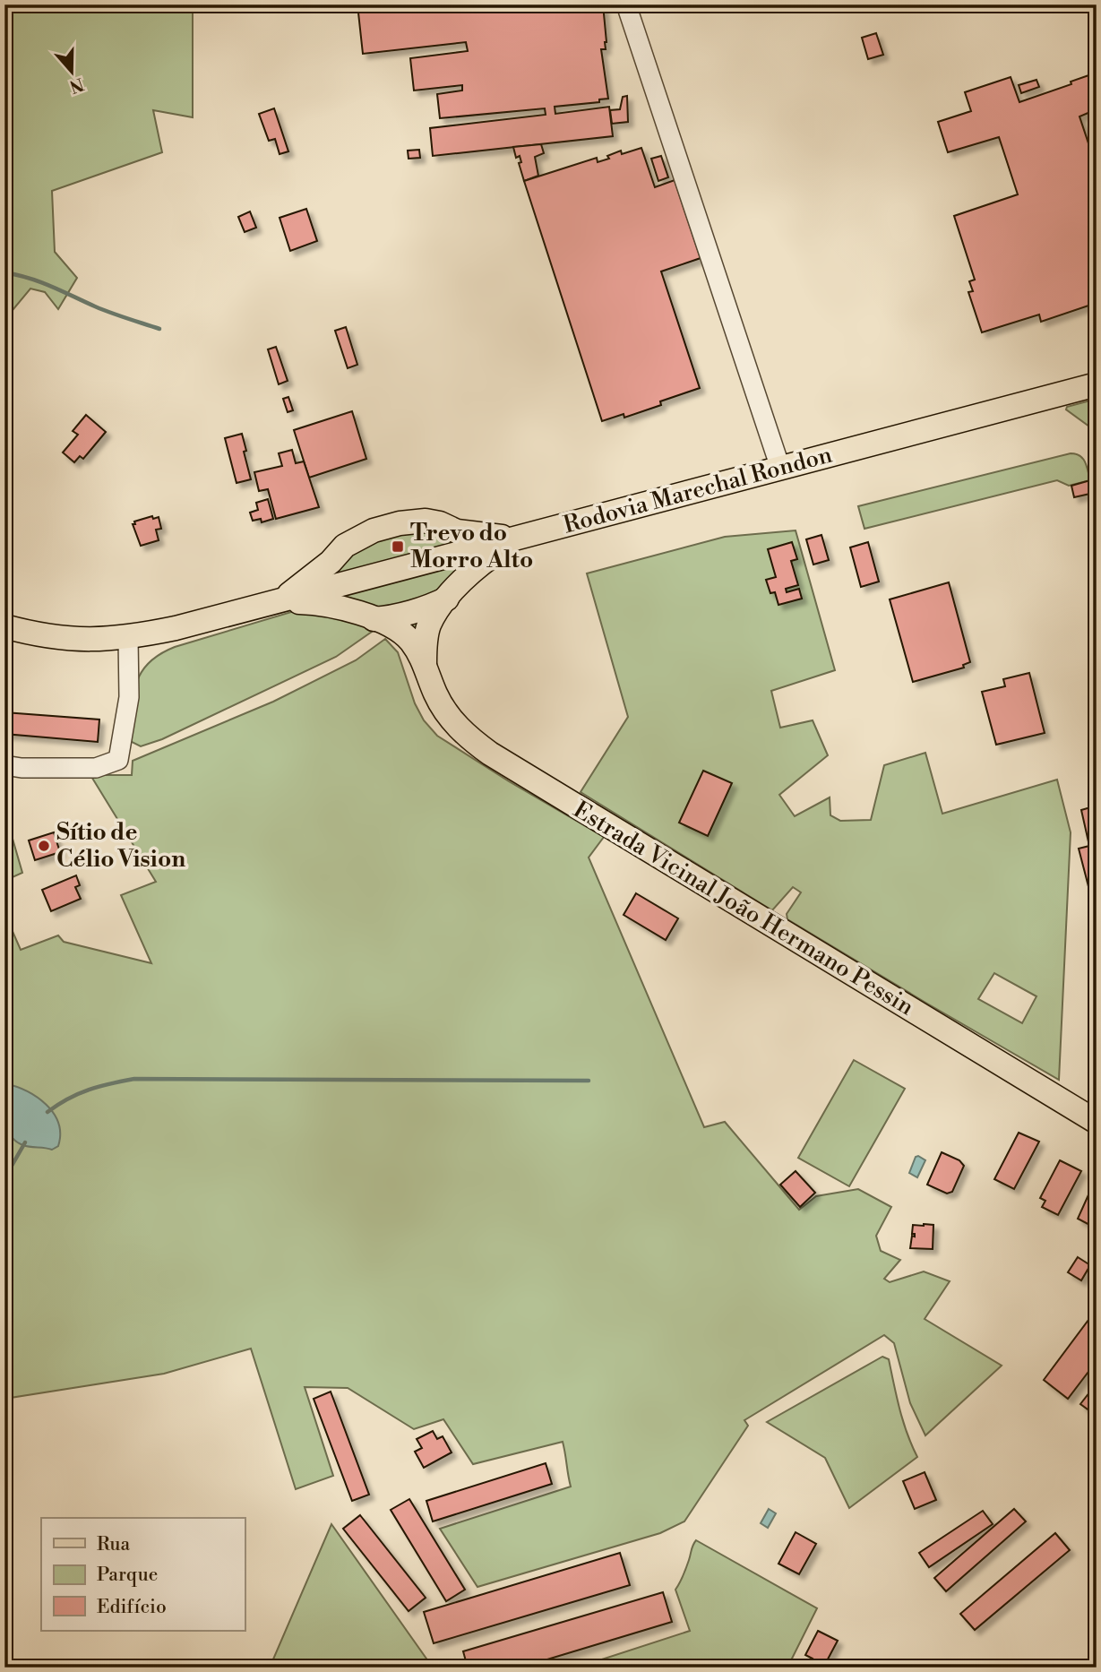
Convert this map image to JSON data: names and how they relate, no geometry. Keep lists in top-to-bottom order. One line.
{"streets":{"main road":["Rodovia Marechal Rondon","Estrada Vicinal João Hermano Pessin"]},"crossings":[["Rodovia Marechal Rondon","Estrada Vicinal João Hermano Pessin"]],"places":{"transit":["Trevo do Morro Alto"],"other":["Sítio de Célio Vision"]},"legend":["Rua","Parque","Edifício"],"north":"bottom"}
